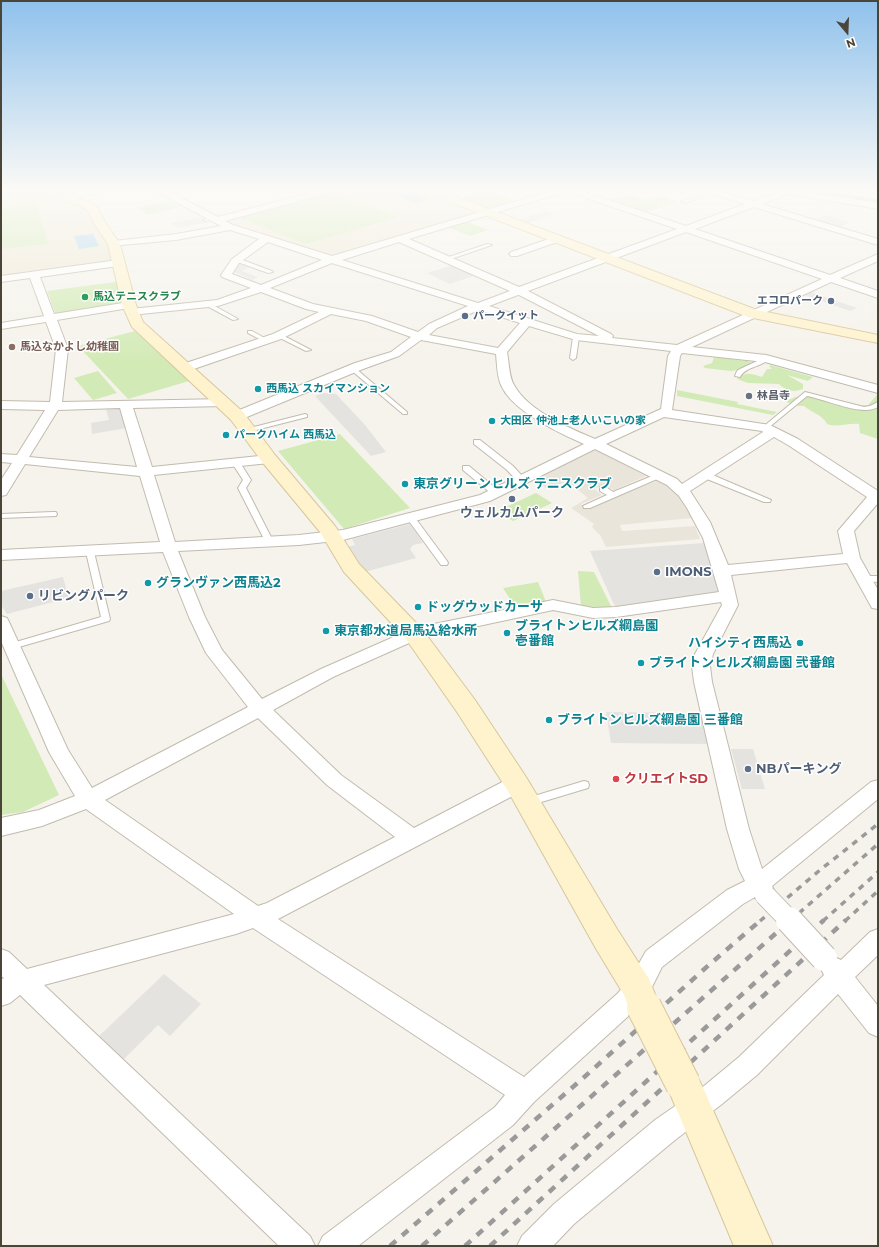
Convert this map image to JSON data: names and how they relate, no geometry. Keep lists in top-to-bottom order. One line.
{"places":["馬込テニスクラブ","エコロパーク","パークイット","馬込なかよし幼稚園","西馬込 スカイマンション","林昌寺","大田区 仲池上老人いこいの家","パークハイム 西馬込","東京グリーンヒルズ テニスクラブ","ウェルカムパーク","IMONS","グランヴァン西馬込2","リビングパーク","ドッグウッドカーサ","東京都水道局馬込給水所","ブライトンヒルズ綱島園 壱番館","ハイシティ西馬込","ブライトンヒルズ綱島園 弐番館","ブライトンヒルズ綱島園 三番館","NBパーキング","クリエイトSD"],"north":"bottom"}
